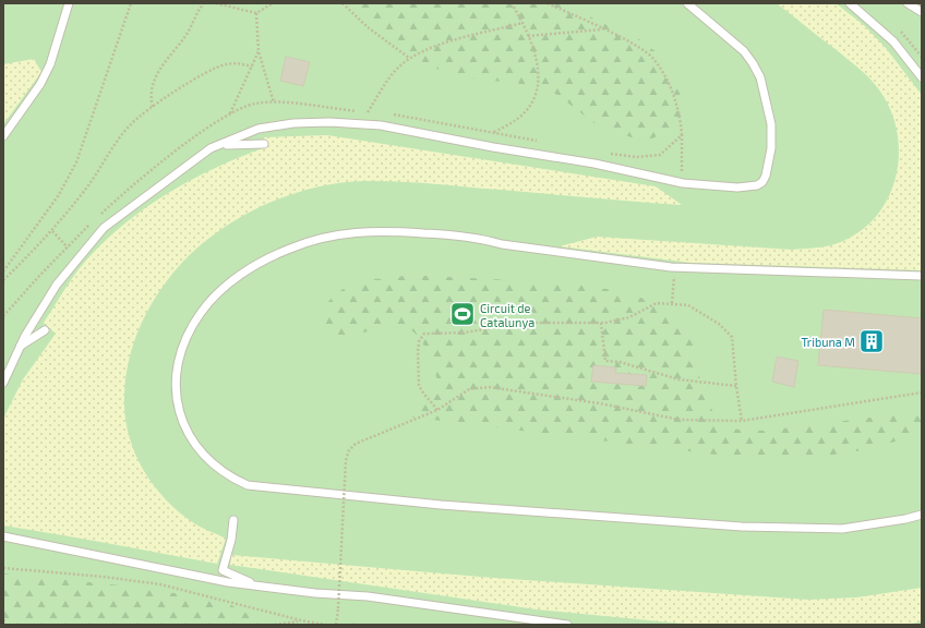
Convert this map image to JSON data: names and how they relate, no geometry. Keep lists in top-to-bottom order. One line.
{"places":{"sports":["Circuit de Catalunya"],"building":["Tribuna M"]}}
